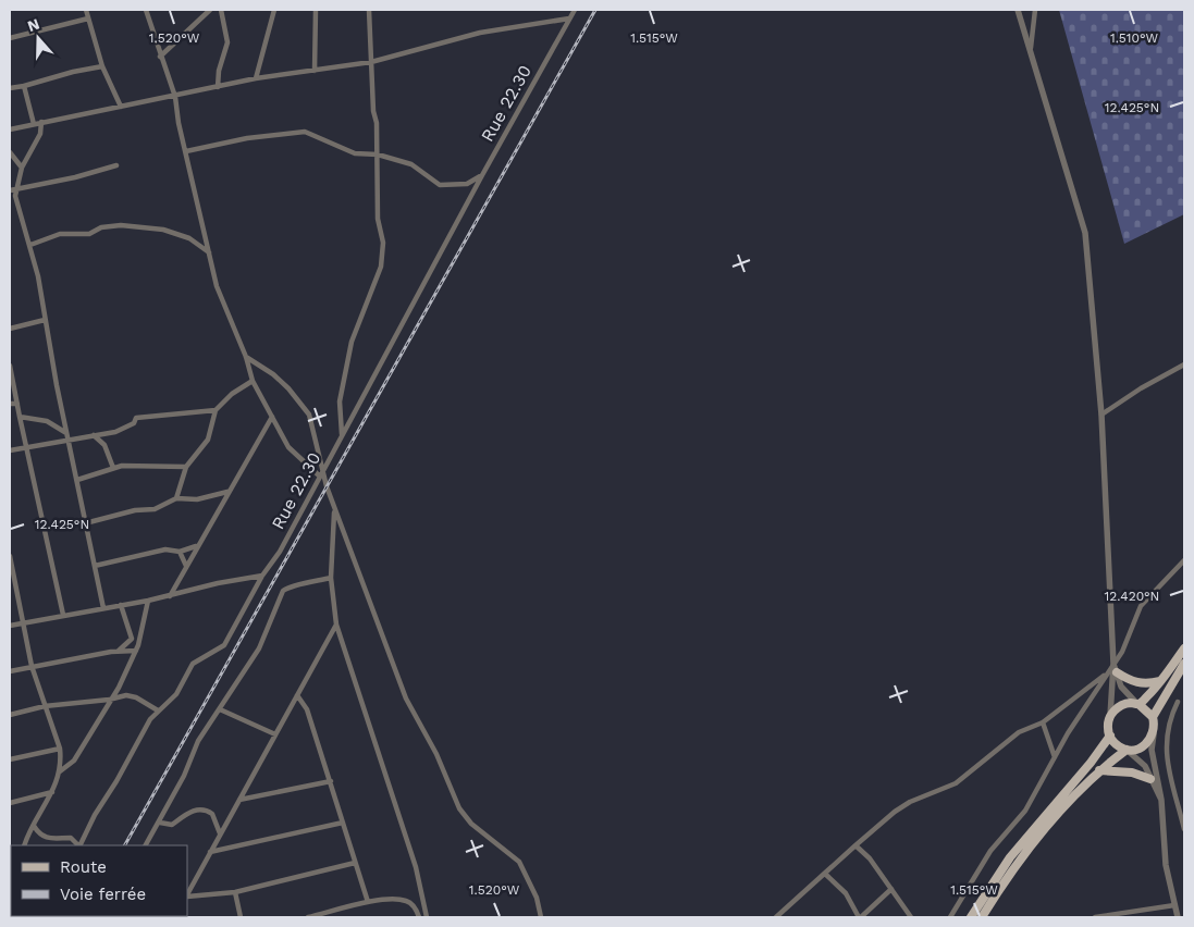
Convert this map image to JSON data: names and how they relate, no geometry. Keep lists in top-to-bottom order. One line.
{"streets":{"street":["Rue 22.30"]},"legend":["Route","Voie ferrée"],"north":"top","coordinates":["1.510°W","1.520°W","1.515°W","12.425°N","12.420°N"]}
